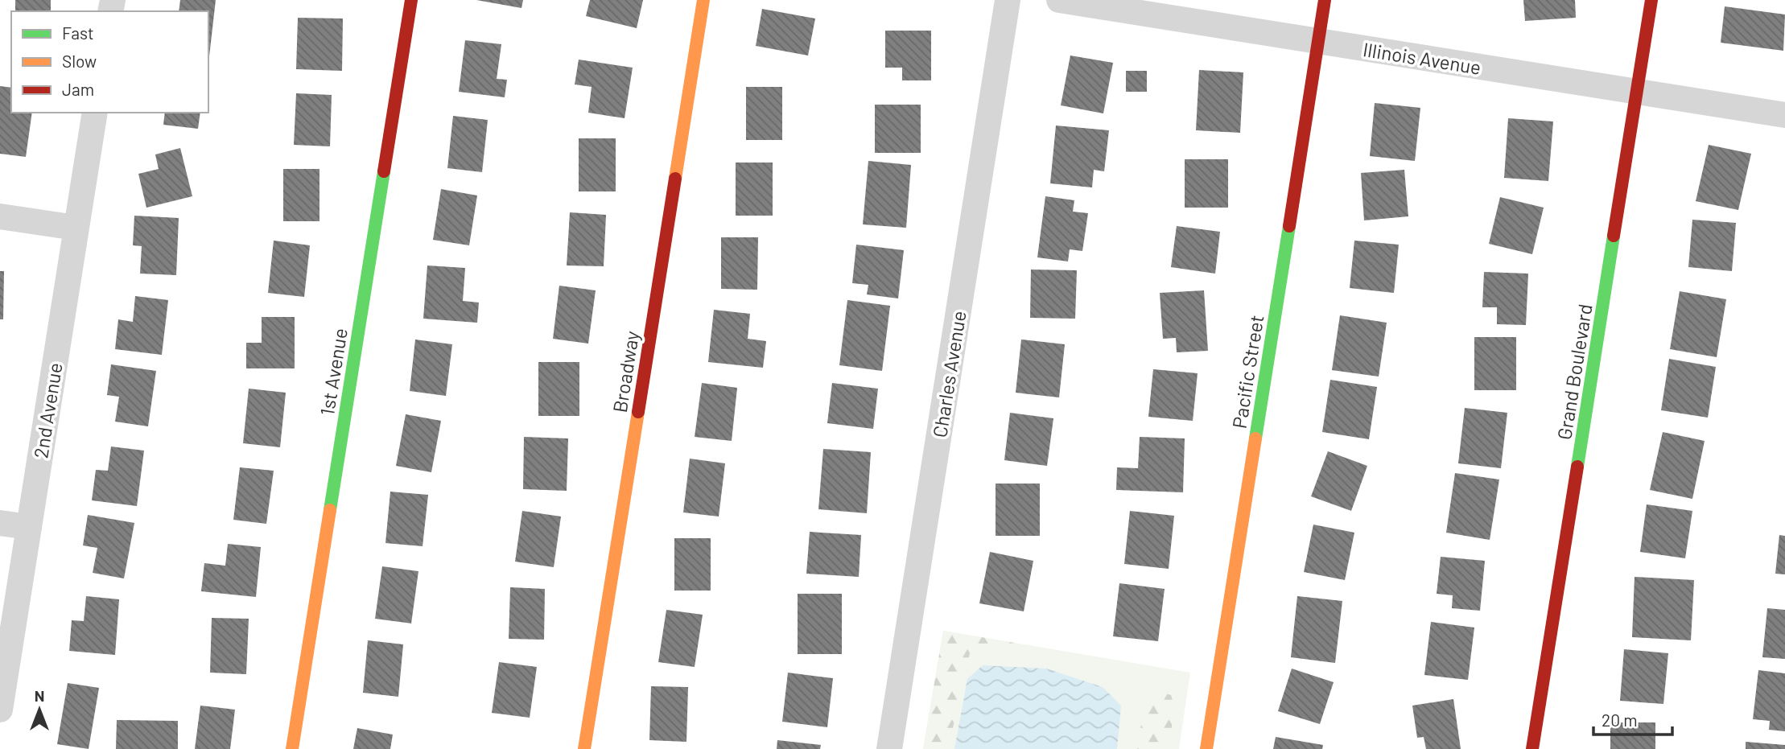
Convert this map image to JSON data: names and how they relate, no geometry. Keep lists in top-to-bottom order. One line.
{"streets":{"street":["Illinois Avenue","1st Avenue","Broadway","Pacific Street","Grand Boulevard","Charles Avenue","2nd Avenue"]},"crossings":[["Illinois Avenue","Pacific Street"],["Illinois Avenue","Grand Boulevard"]],"legend":["Fast","Slow","Jam"],"scale_bar":"20 m","north":"top"}
